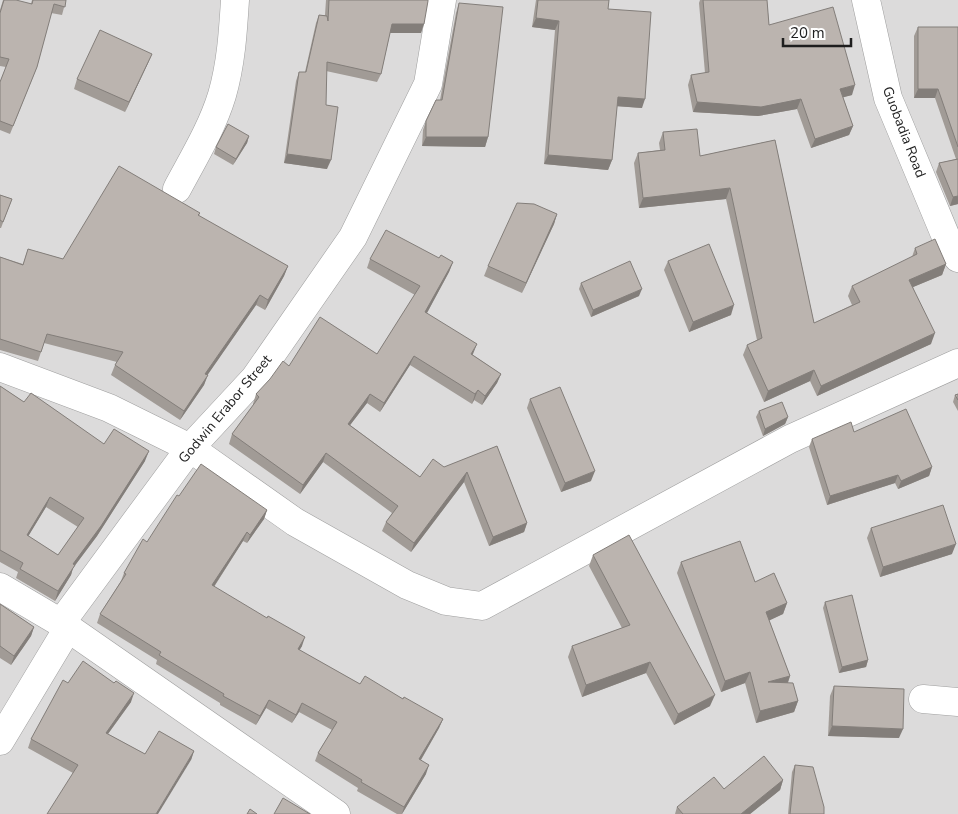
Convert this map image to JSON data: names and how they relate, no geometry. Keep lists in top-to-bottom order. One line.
{"streets":{"street":["Guobadia Road","Godwin Erabor Street"]},"scale_bar":"20 m"}
